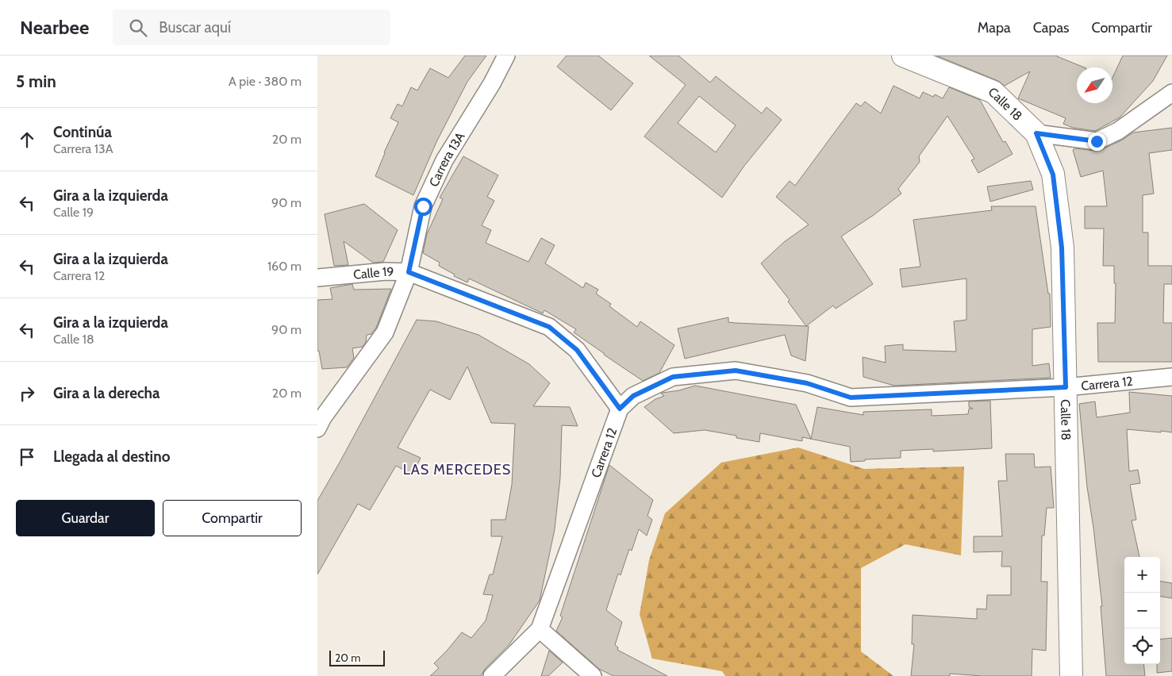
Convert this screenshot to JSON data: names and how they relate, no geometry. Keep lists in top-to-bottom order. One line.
{"streets":{"main road":["Calle 18"],"street":["Carrera 13A","Calle 19","Carrera 12"]},"crossings":[["Calle 18","Carrera 12"],["Carrera 13A","Calle 19"],["Calle 19","Carrera 12"]],"districts":["LAS MERCEDES"],"scale_bar":"20 m","north":"bottom left","page":{"header":"Nearbee","search":"Buscar aquí","nav":["Mapa","Capas","Compartir"],"heading":["5 min","A pie · 380 m"],"list":[["Continúa","Carrera 13A","20 m"],["Gira a la izquierda","Calle 19","90 m"],["Gira a la izquierda","Carrera 12","160 m"],["Gira a la izquierda","Calle 18","90 m"],["Gira a la derecha","20 m"],"Llegada al destino"],"buttons":["Guardar","Compartir"],"map_buttons":["+","−"],"scale":"20 m"}}
